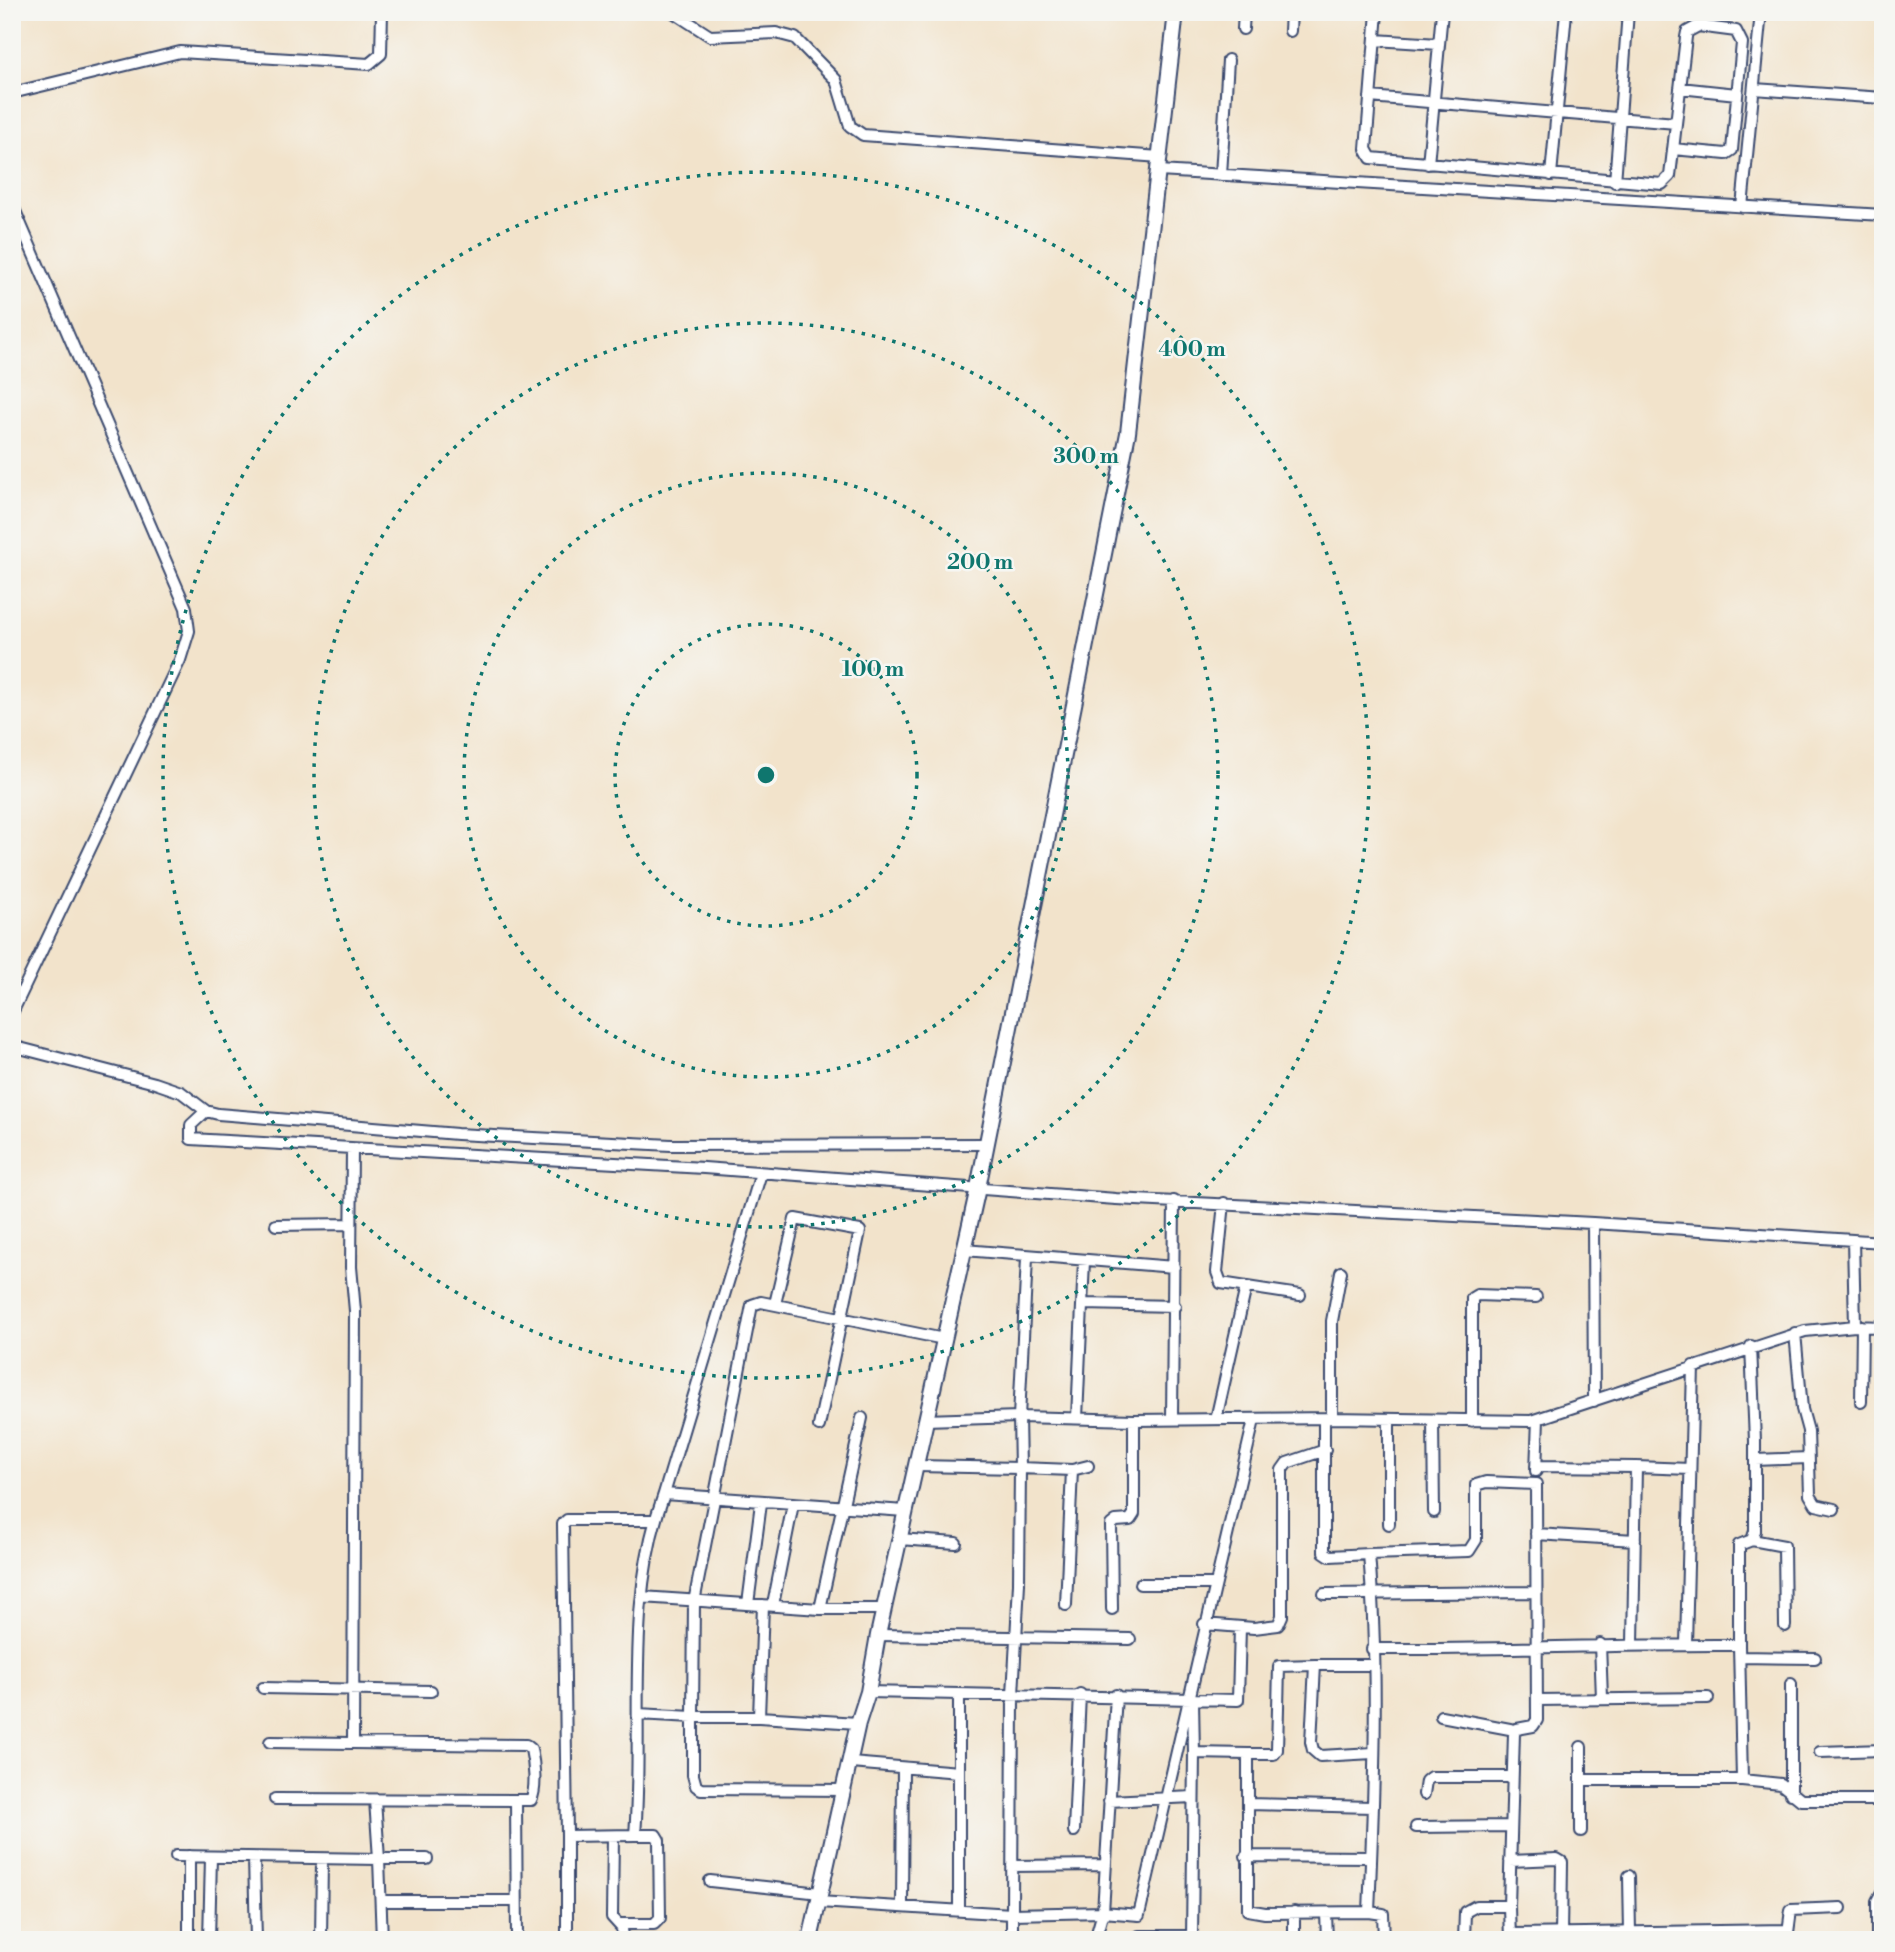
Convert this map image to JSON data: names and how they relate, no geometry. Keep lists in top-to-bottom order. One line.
{"rings":["400 m","300 m","200 m","100 m"]}
